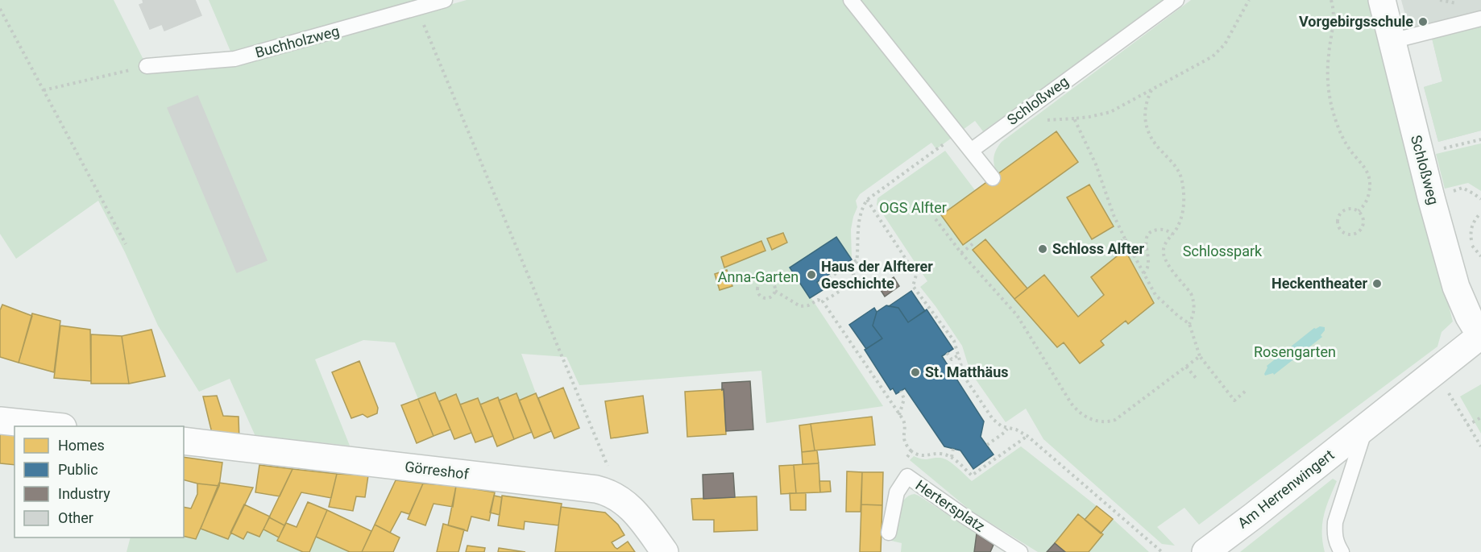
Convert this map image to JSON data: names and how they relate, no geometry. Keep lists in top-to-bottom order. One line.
{"streets":{"street":["Schloßweg","Görreshof","Am Herrenwingert"],"lane":["Buchholzweg","Hertersplatz"]},"crossings":[["Schloßweg","Am Herrenwingert"]],"parks":["OGS Alfter","Schlosspark","Anna-Garten","Rosengarten"],"places":["Vorgebirgsschule","Schloss Alfter","Haus der Alfterer Geschichte","Heckentheater","St. Matthäus"],"legend":["Homes","Public","Industry","Other"]}
